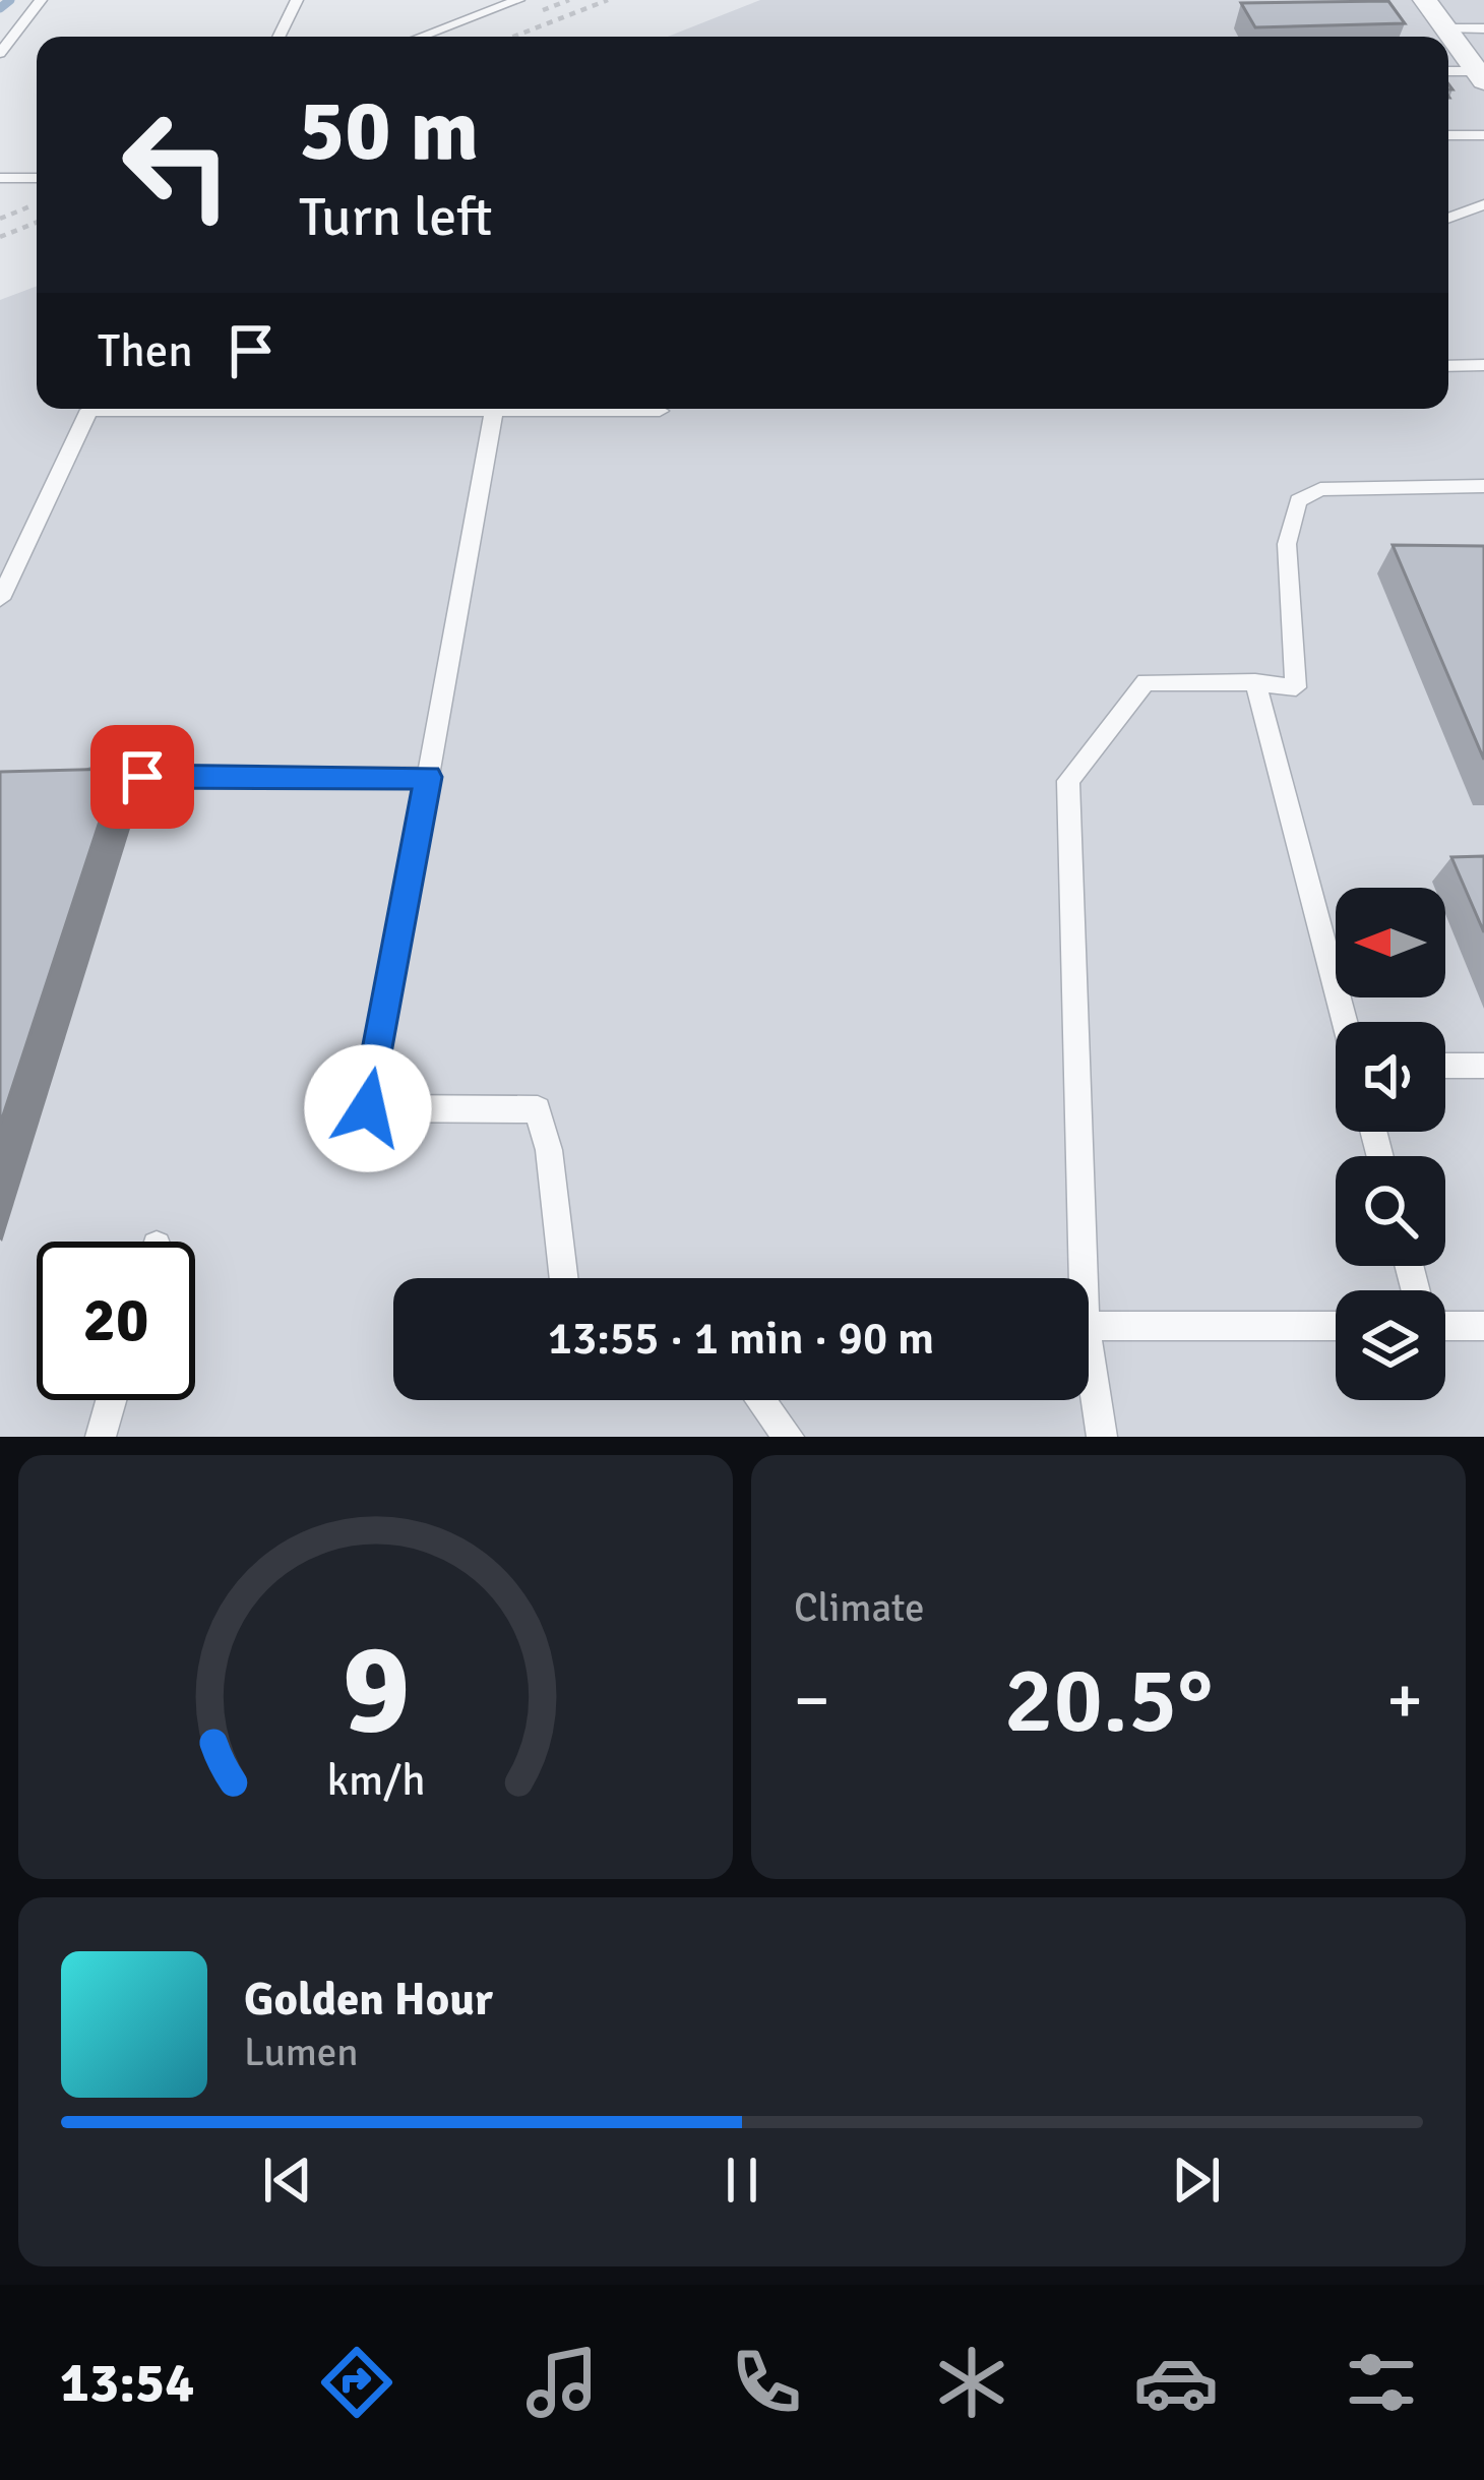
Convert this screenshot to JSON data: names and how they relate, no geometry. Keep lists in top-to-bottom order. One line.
{"north":"left","page":{"turn":["50 m","Turn left"],"then":"Then","limit":"20","trip":"13:55 · 1 min · 90 m","tile":"Climate","heat":["−","20.5°","+"],"song":["Golden Hour","Lumen"],"tabs":"13:54","gauge":["9","km/h"]}}
